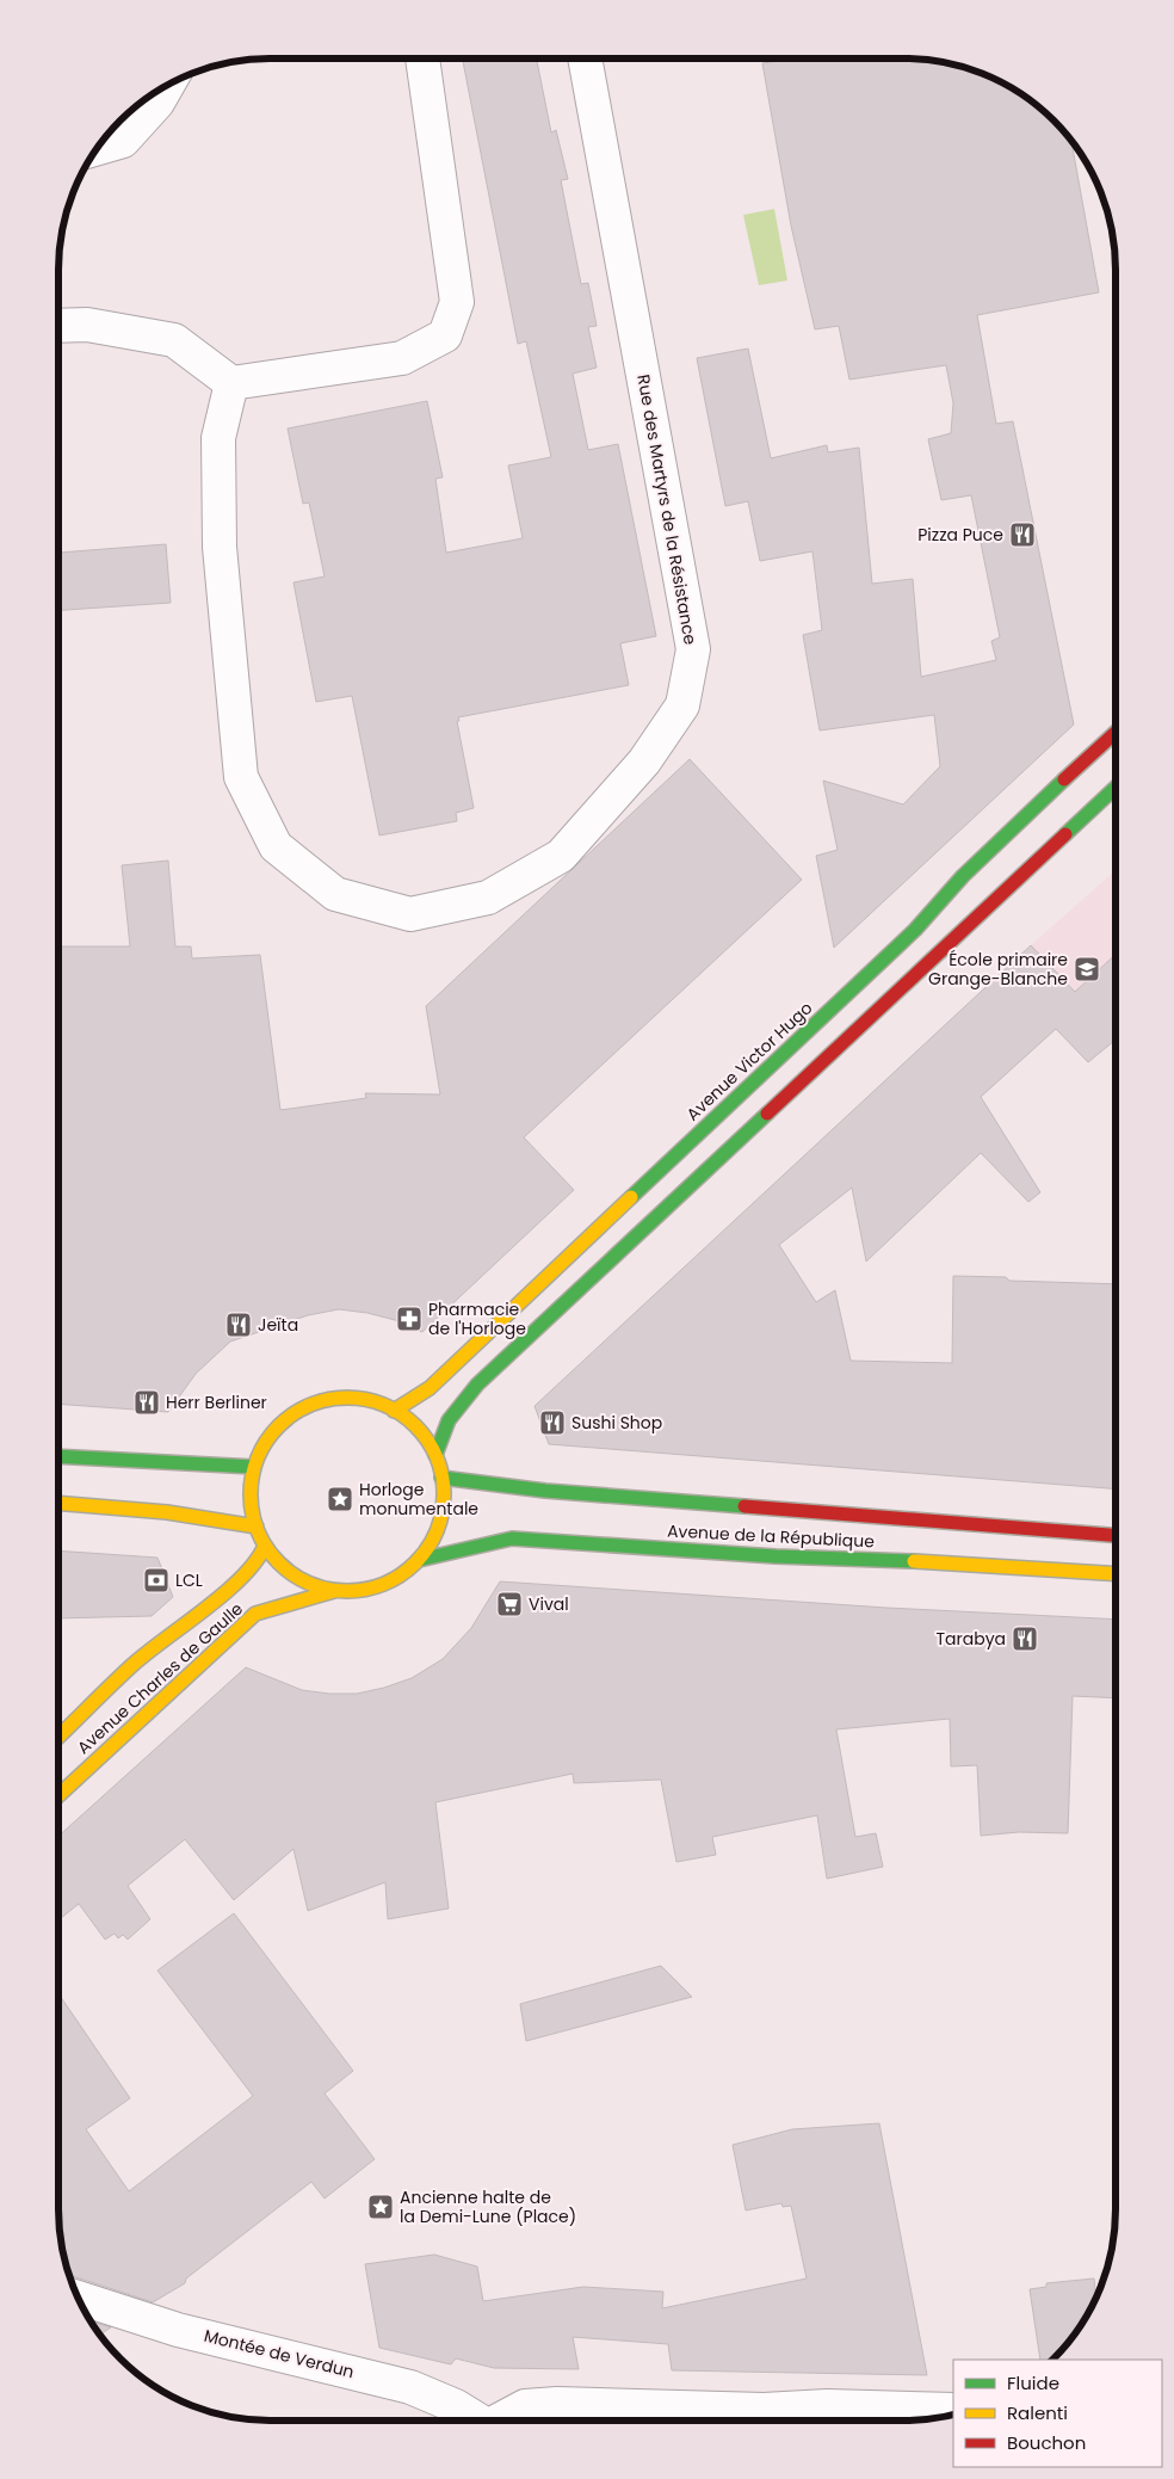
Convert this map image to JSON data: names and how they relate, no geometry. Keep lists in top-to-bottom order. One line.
{"streets":{"main road":["Avenue Victor Hugo","Avenue de la République","Avenue Charles de Gaulle"],"street":["Rue des Martyrs de la Résistance","Montée de Verdun"]},"crossings":[["Avenue Victor Hugo","Avenue de la République"],["Avenue Victor Hugo","Avenue Charles de Gaulle"],["Avenue de la République","Avenue Charles de Gaulle"]],"places":{"restaurant":["Pizza Puce","Jeïta","Herr Berliner","Sushi Shop","Tarabya"],"school or university":["École primaire Grange-Blanche"],"pharmacy":["Pharmacie de l'Horloge"],"place":["Horloge monumentale","Ancienne halte de la Demi-Lune (Place)"],"bank":["LCL"],"supermarket":["Vival"]},"legend":["Fluide","Ralenti","Bouchon"]}
